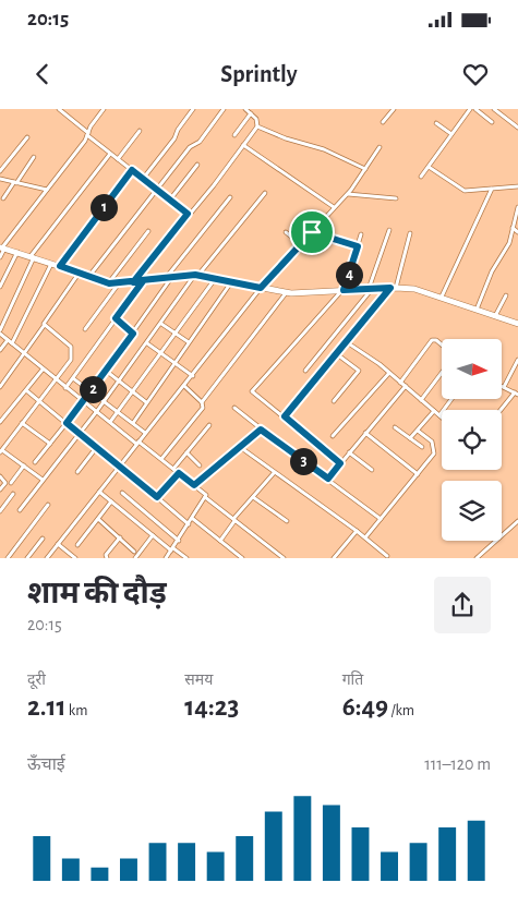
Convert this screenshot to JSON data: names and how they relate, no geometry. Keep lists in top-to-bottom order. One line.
{"north":"right","page":{"status":"20:15","header":"Sprintly","pins":["1","4","2","3"],"heading":["शाम की दौड़","20:15"],"stats":[["दूरी","2.11 km"],["समय","14:23"],["गति","6:49 /km"]],"chart":["ऊँचाई","111–120 m"]}}
